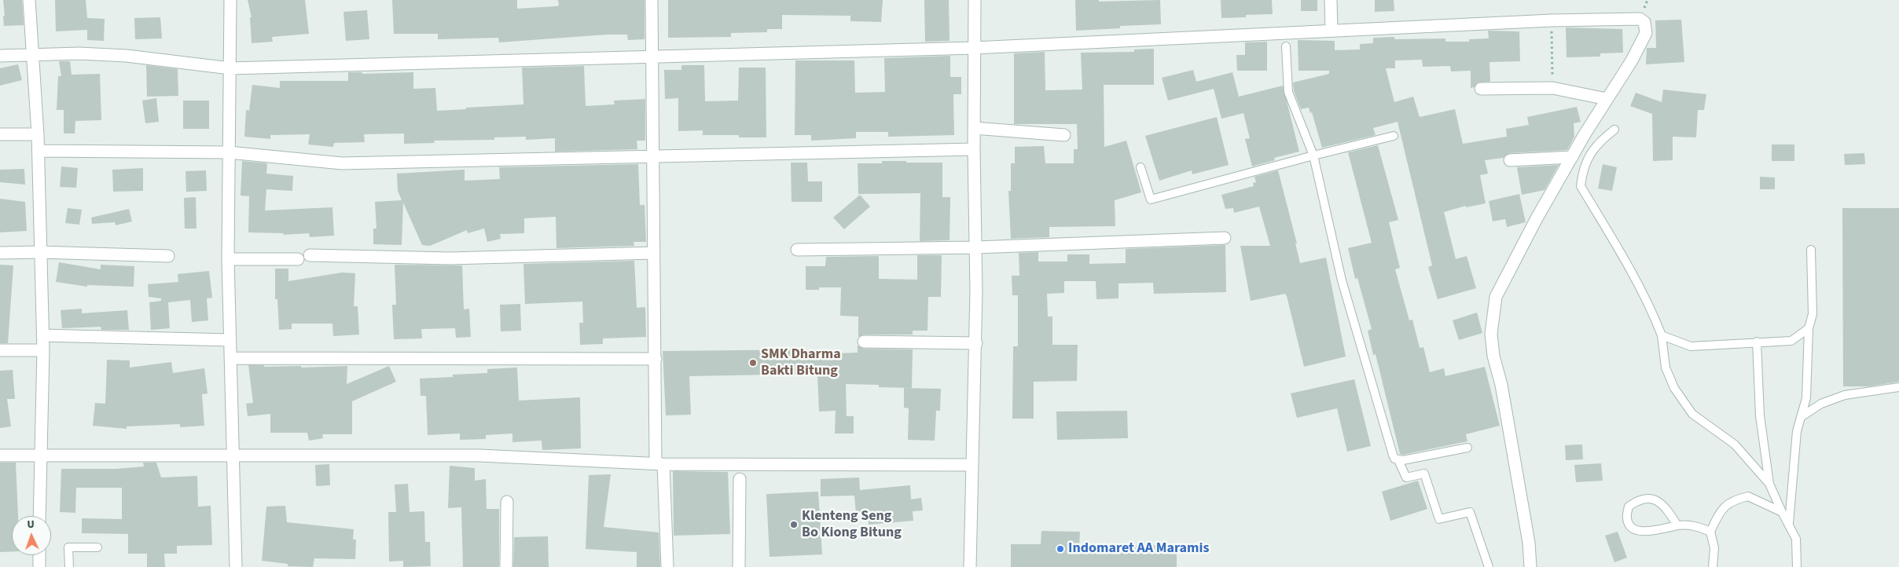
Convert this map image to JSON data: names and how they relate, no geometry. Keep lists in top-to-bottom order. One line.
{"places":["SMK Dharma Bakti Bitung","Klenteng Seng Bo Kiong Bitung","Indomaret AA Maramis"],"north":"top"}
